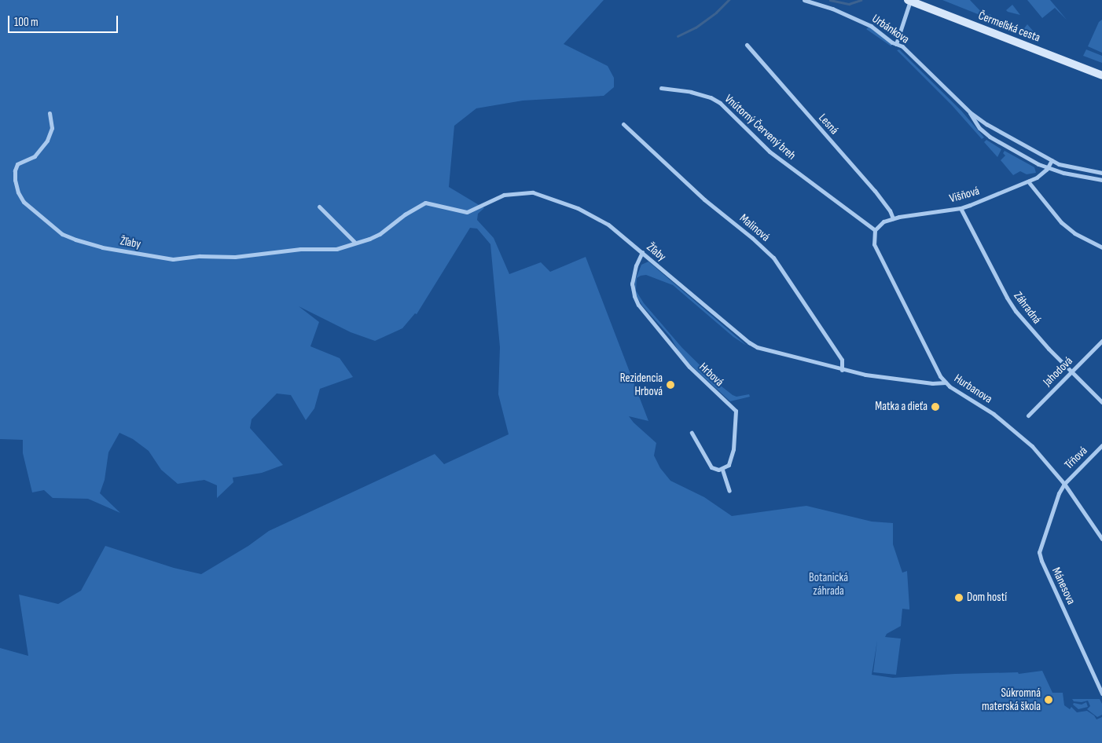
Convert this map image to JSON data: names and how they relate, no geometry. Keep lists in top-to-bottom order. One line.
{"streets":{"main road":["Čermeľská cesta"],"street":["Urbánkova","Lesná","Vnútorný Červený breh","Višňová","Malinová","Žľaby","Záhradná","Jahodová","Hrbová","Hurbanova","Tŕňová","Mánesova"]},"crossings":[["Urbánkova","Višňová"],["Lesná","Višňová"],["Vnútorný Červený breh","Višňová"],["Vnútorný Červený breh","Hurbanova"],["Višňová","Záhradná"],["Višňová","Hurbanova"],["Malinová","Žľaby"],["Žľaby","Hrbová"],["Žľaby","Hurbanova"],["Záhradná","Jahodová"],["Hurbanova","Tŕňová"],["Hurbanova","Mánesova"],["Tŕňová","Mánesova"]],"parks":["Botanická záhrada"],"places":["Rezidencia Hrbová","Matka a dieťa","Dom hostí","Súkromná materská škola"],"scale_bar":"100 m"}
